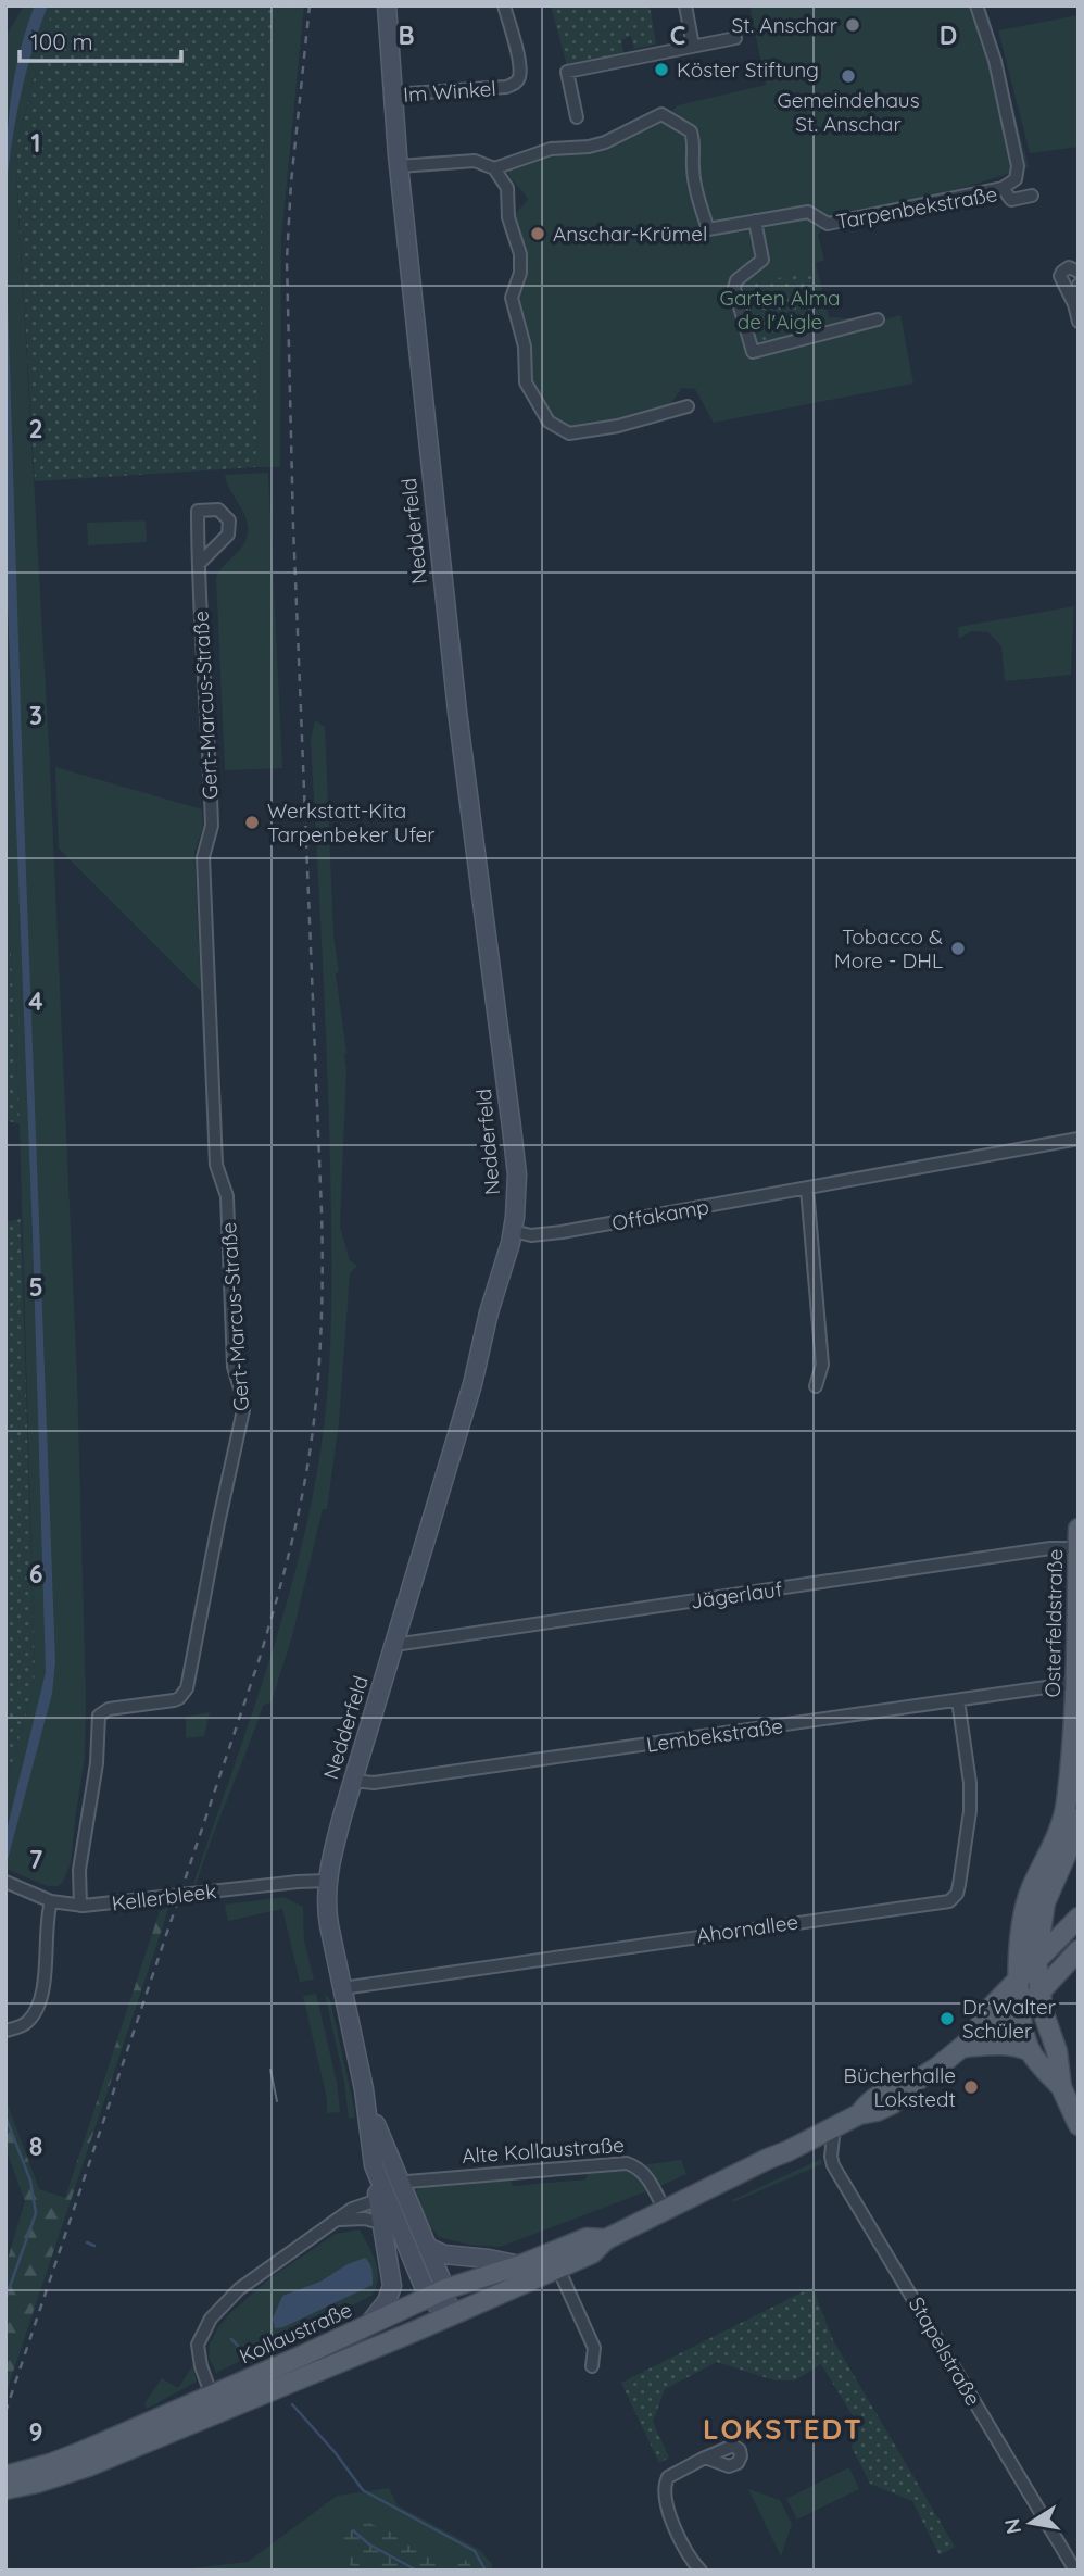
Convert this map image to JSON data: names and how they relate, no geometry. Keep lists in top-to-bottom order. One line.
{"streets":{"main road":["Nedderfeld","Osterfeldstraße","Alte Kollaustraße","Kollaustraße"],"street":["Im Winkel","Tarpenbekstraße","Gert-Marcus-Straße","Offakamp","Jägerlauf","Lembekstraße","Kellerbleek","Ahornallee","Stapelstraße"]},"crossings":[["Im Winkel","Nedderfeld"],["Nedderfeld","Offakamp"],["Nedderfeld","Jägerlauf"],["Nedderfeld","Lembekstraße"],["Nedderfeld","Kellerbleek"],["Nedderfeld","Ahornallee"],["Nedderfeld","Alte Kollaustraße"],["Nedderfeld","Kollaustraße"],["Gert-Marcus-Straße","Kellerbleek"],["Jägerlauf","Osterfeldstraße"],["Osterfeldstraße","Lembekstraße"],["Osterfeldstraße","Kollaustraße"],["Lembekstraße","Ahornallee"],["Alte Kollaustraße","Kollaustraße"],["Kollaustraße","Stapelstraße"]],"districts":["LOKSTEDT"],"parks":["Garten Alma de l'Aigle"],"places":["St. Anschar","Köster Stiftung","Gemeindehaus St. Anschar","Anschar-Krümel","Werkstatt-Kita Tarpenbeker Ufer","Tobacco & More - DHL","Dr. Walter Schüler","Bücherhalle Lokstedt"],"scale_bar":"100 m","north":"left","grid":{"columns":["B","C","D"],"rows":["1","2","3","4","5","6","7","8","9"]}}
